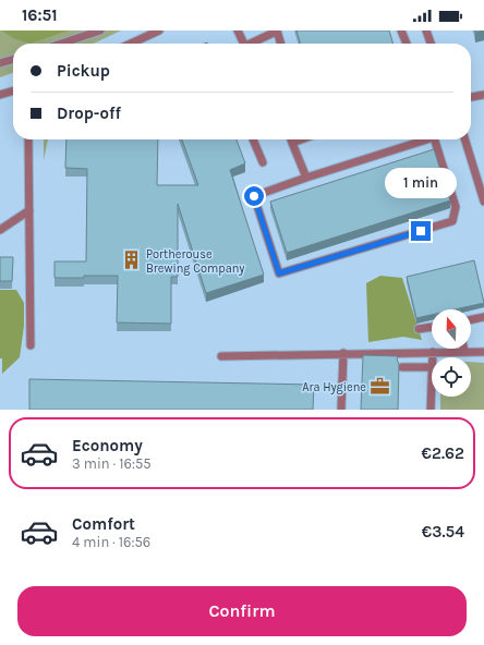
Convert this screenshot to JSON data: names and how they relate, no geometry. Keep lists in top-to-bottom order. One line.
{"places":{"building":["Portherouse Brewing Company"],"office":["Ara Hygiene"]},"north":"top","page":{"status":"16:51","banner":["Pickup","Drop-off"],"bubble":"1 min","list":[{"name":"Economy","note":"3 min · 16:55","value":"€2.62"},{"name":"Comfort","note":"4 min · 16:56","value":"€3.54"}],"buttons":"Confirm"}}
